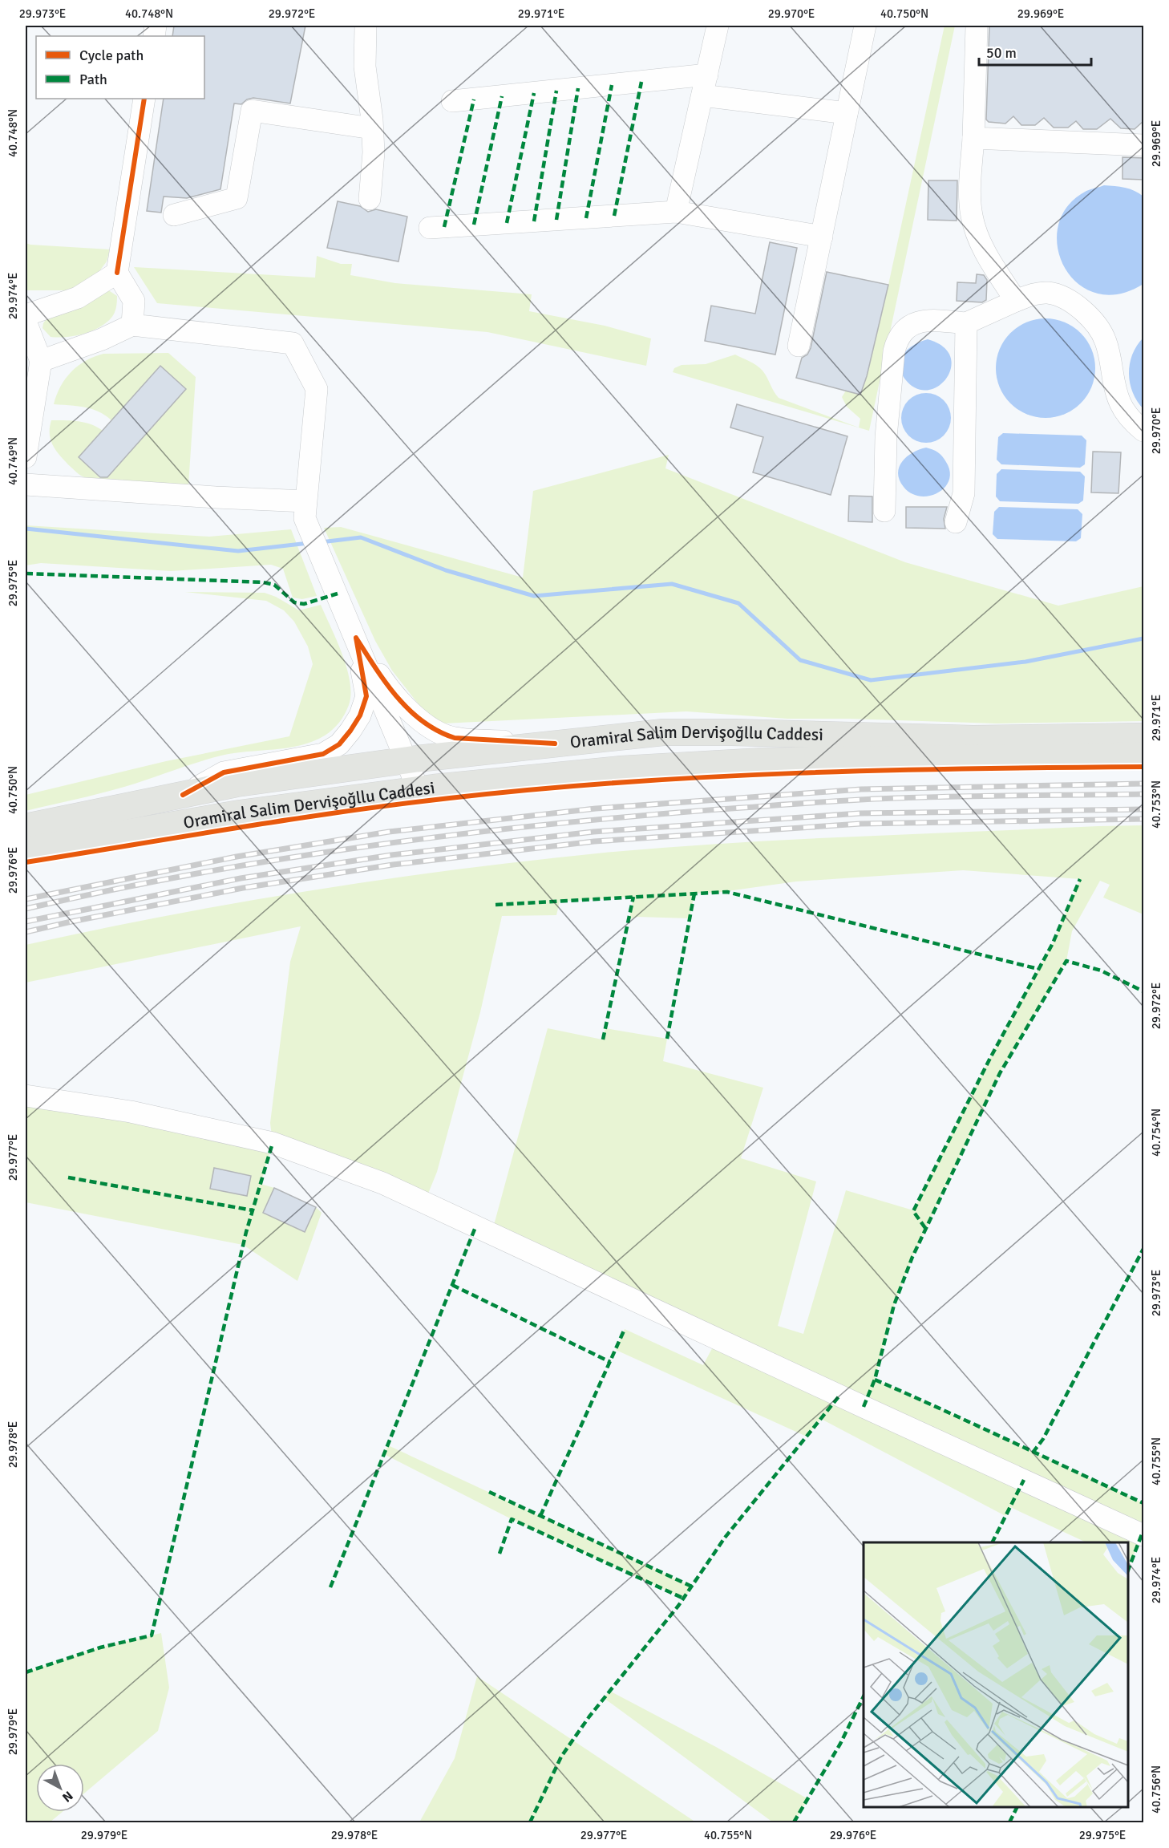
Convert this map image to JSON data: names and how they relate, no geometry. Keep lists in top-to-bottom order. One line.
{"streets":{"main road":["Oramiral Salim Dervişoğllu Caddesi"]},"legend":["Cycle path","Path"],"scale_bar":"50 m","north":"bottom right","coordinates":["29.973°E","40.748°N","29.972°E","29.971°E","29.970°E","40.750°N","29.969°E","29.974°E","40.749°N","29.975°E","40.753°N","29.976°E","40.754°N","29.977°E","29.978°E","40.755°N","29.979°E","40.756°N"]}
